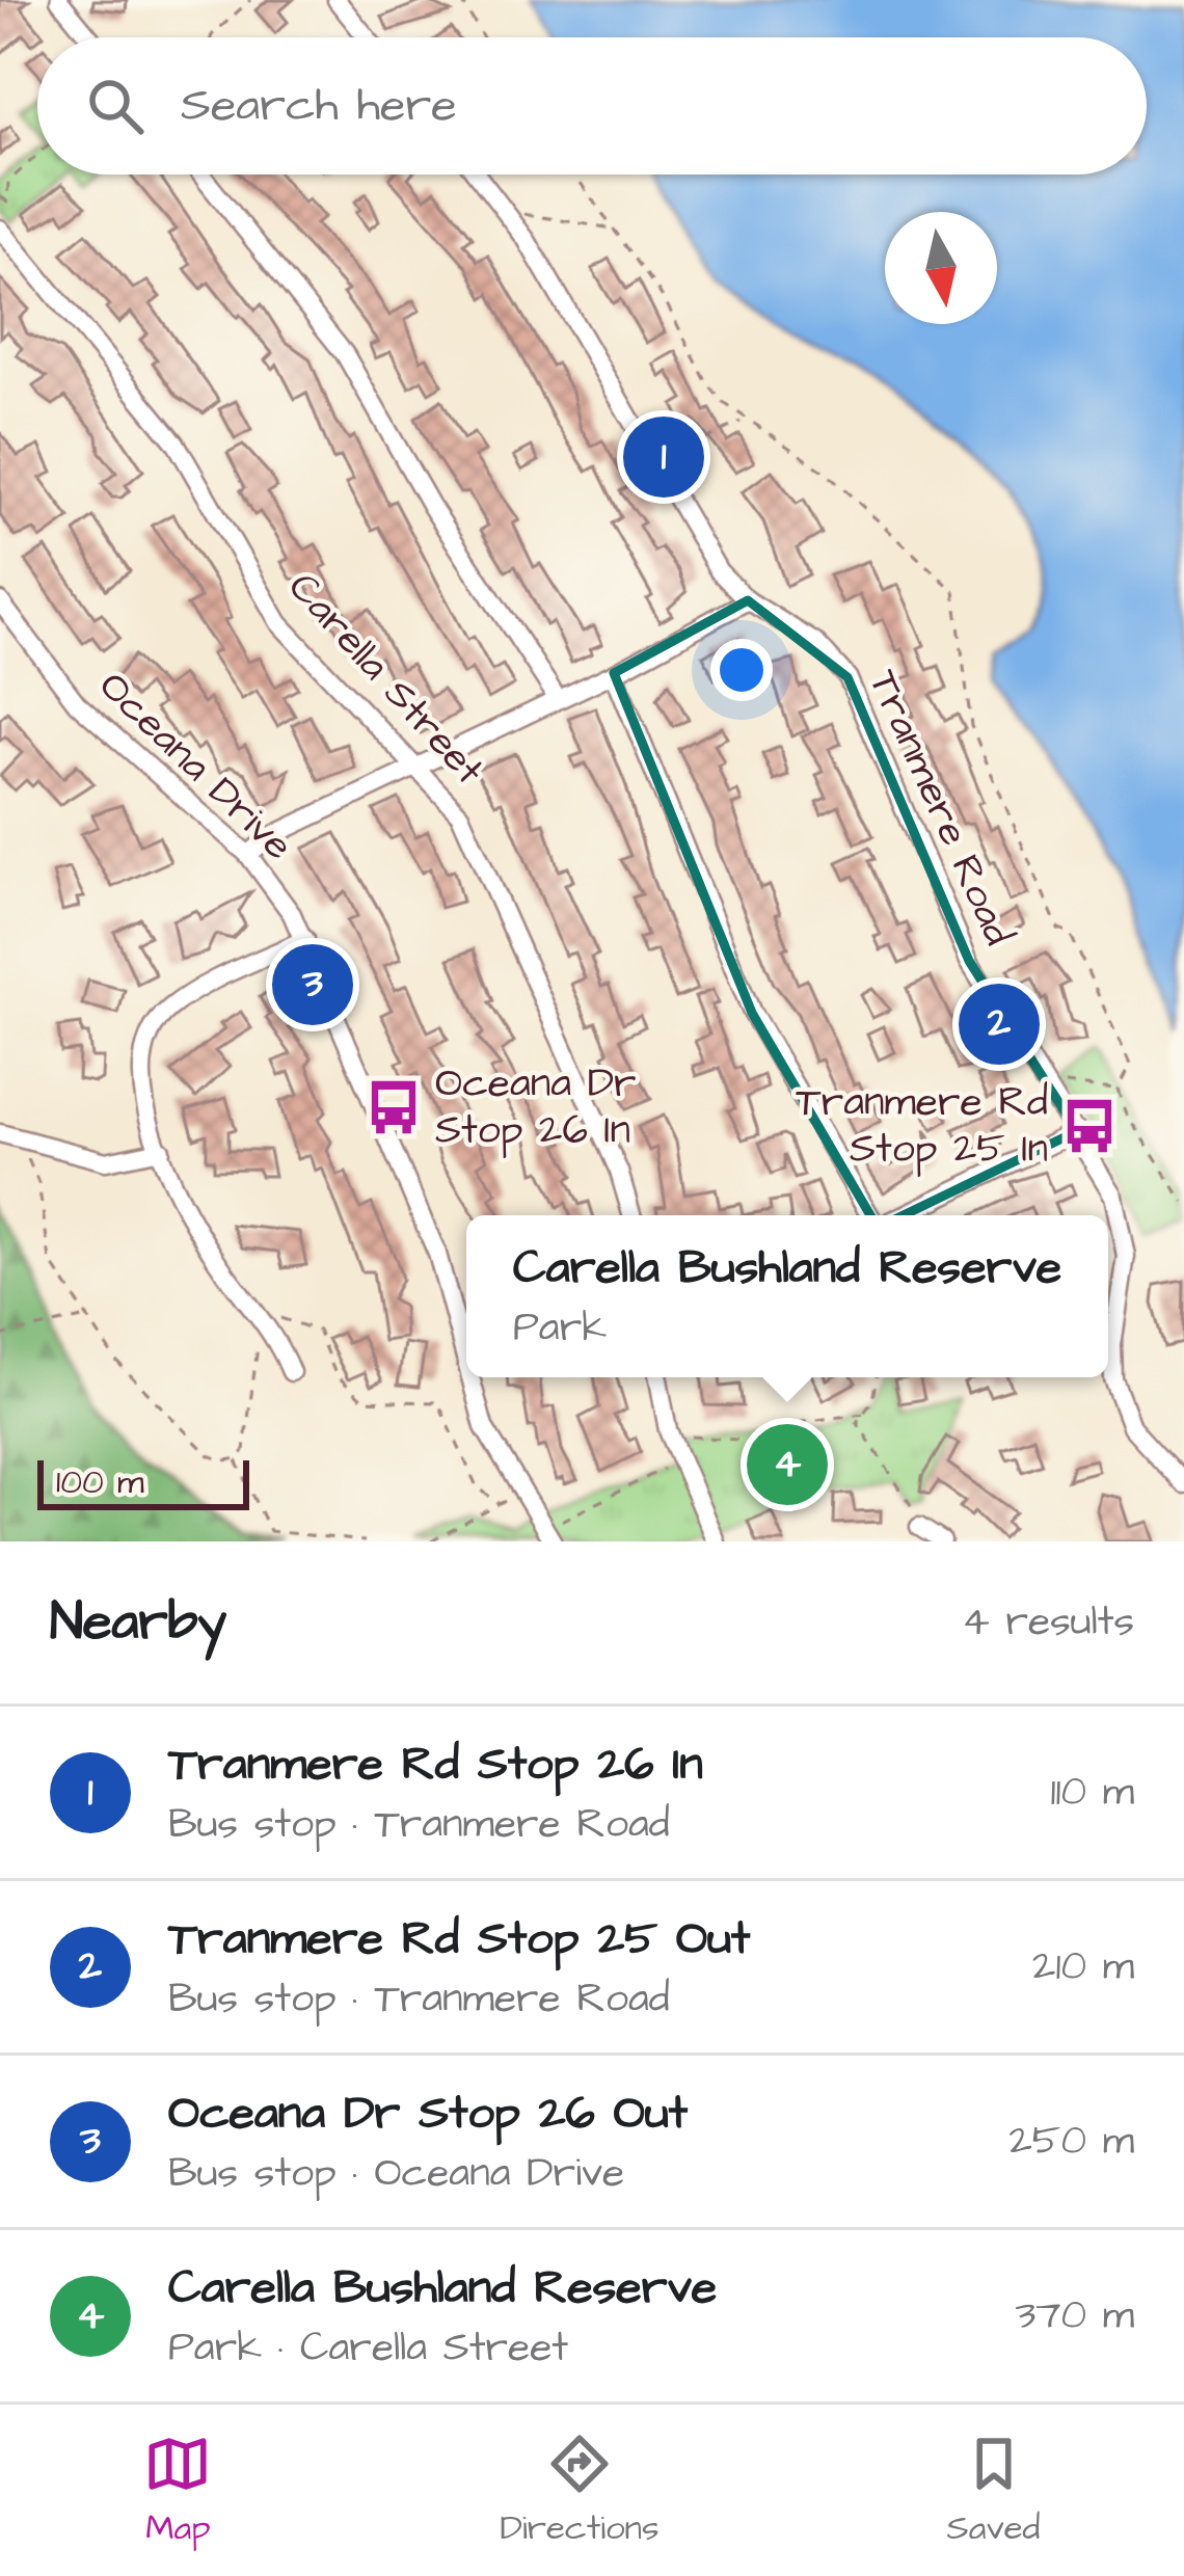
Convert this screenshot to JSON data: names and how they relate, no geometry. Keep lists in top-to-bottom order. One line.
{"streets":{"street":["Carella Street","Oceana Drive","Tranmere Road"]},"places":{"bus stop":["Oceana Dr Stop 26 In","Tranmere Rd Stop 25 In"]},"scale_bar":"100 m","north":"bottom","page":{"search":"Search here","pins":["1","3","2","4"],"popup":["Carella Bushland Reserve","Park"],"scale":"100 m","heading":["Nearby","4 results"],"list":[{"mark":"1","name":"Tranmere Rd Stop 26 In","note":"Bus stop · Tranmere Road","value":"110 m"},{"mark":"2","name":"Tranmere Rd Stop 25 Out","note":"Bus stop · Tranmere Road","value":"210 m"},{"mark":"3","name":"Oceana Dr Stop 26 Out","note":"Bus stop · Oceana Drive","value":"250 m"},{"mark":"4","name":"Carella Bushland Reserve","note":"Park · Carella Street","value":"370 m"}],"nav":["Map","Directions","Saved"]}}
